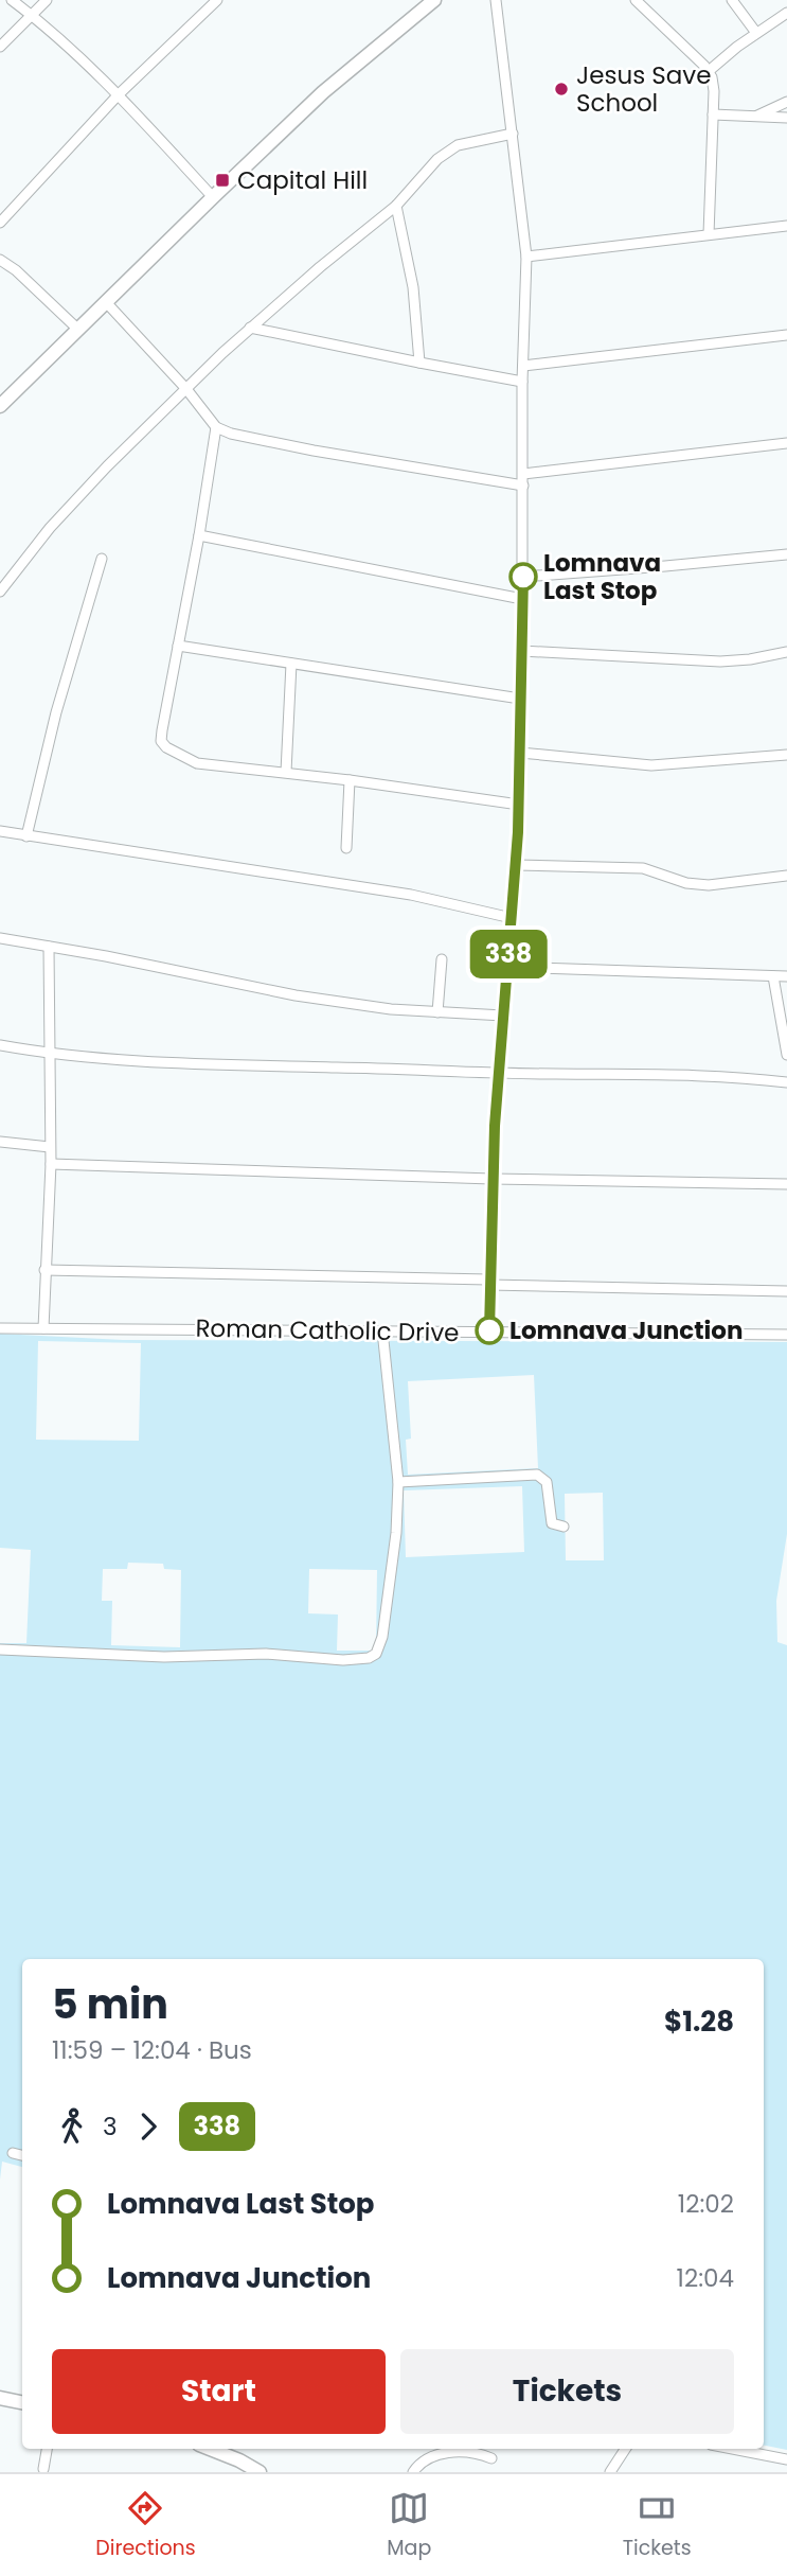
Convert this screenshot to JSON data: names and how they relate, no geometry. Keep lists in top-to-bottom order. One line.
{"streets":{"street":["Roman Catholic Drive"]},"places":{"other":["Jesus Save School","Lomnava Last Stop","Lomnava Junction"],"transit":["Capital Hill"]},"lines":["bus line 338"],"page":{"on_map":"338","heading":["5 min","11:59 – 12:04 · Bus","$1.28"],"legs":["3","338"],"list":[{"name":"Lomnava Last Stop","value":"12:02"},{"name":"Lomnava Junction","value":"12:04"}],"buttons":["Start","Tickets"],"tabs":["Directions","Map","Tickets"]}}
